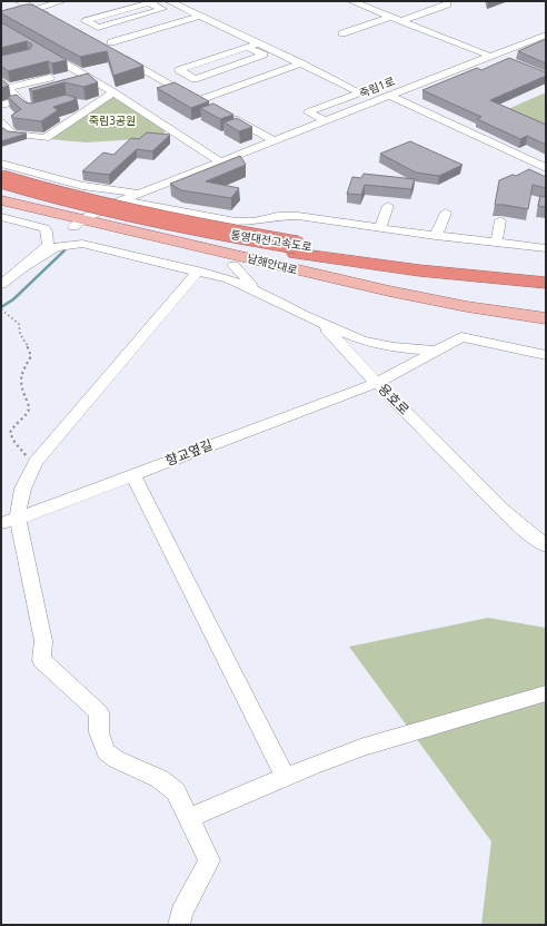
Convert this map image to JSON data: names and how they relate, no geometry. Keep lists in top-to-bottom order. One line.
{"streets":{"highway":["통영대전고속도로"],"main road":["남해안대로"],"street":["죽림1로","용호로","향교옆길"]},"crossings":[["죽림1로","남해안대로"],["남해안대로","용호로"],["용호로","향교옆길"]],"parks":["죽림3공원"]}
